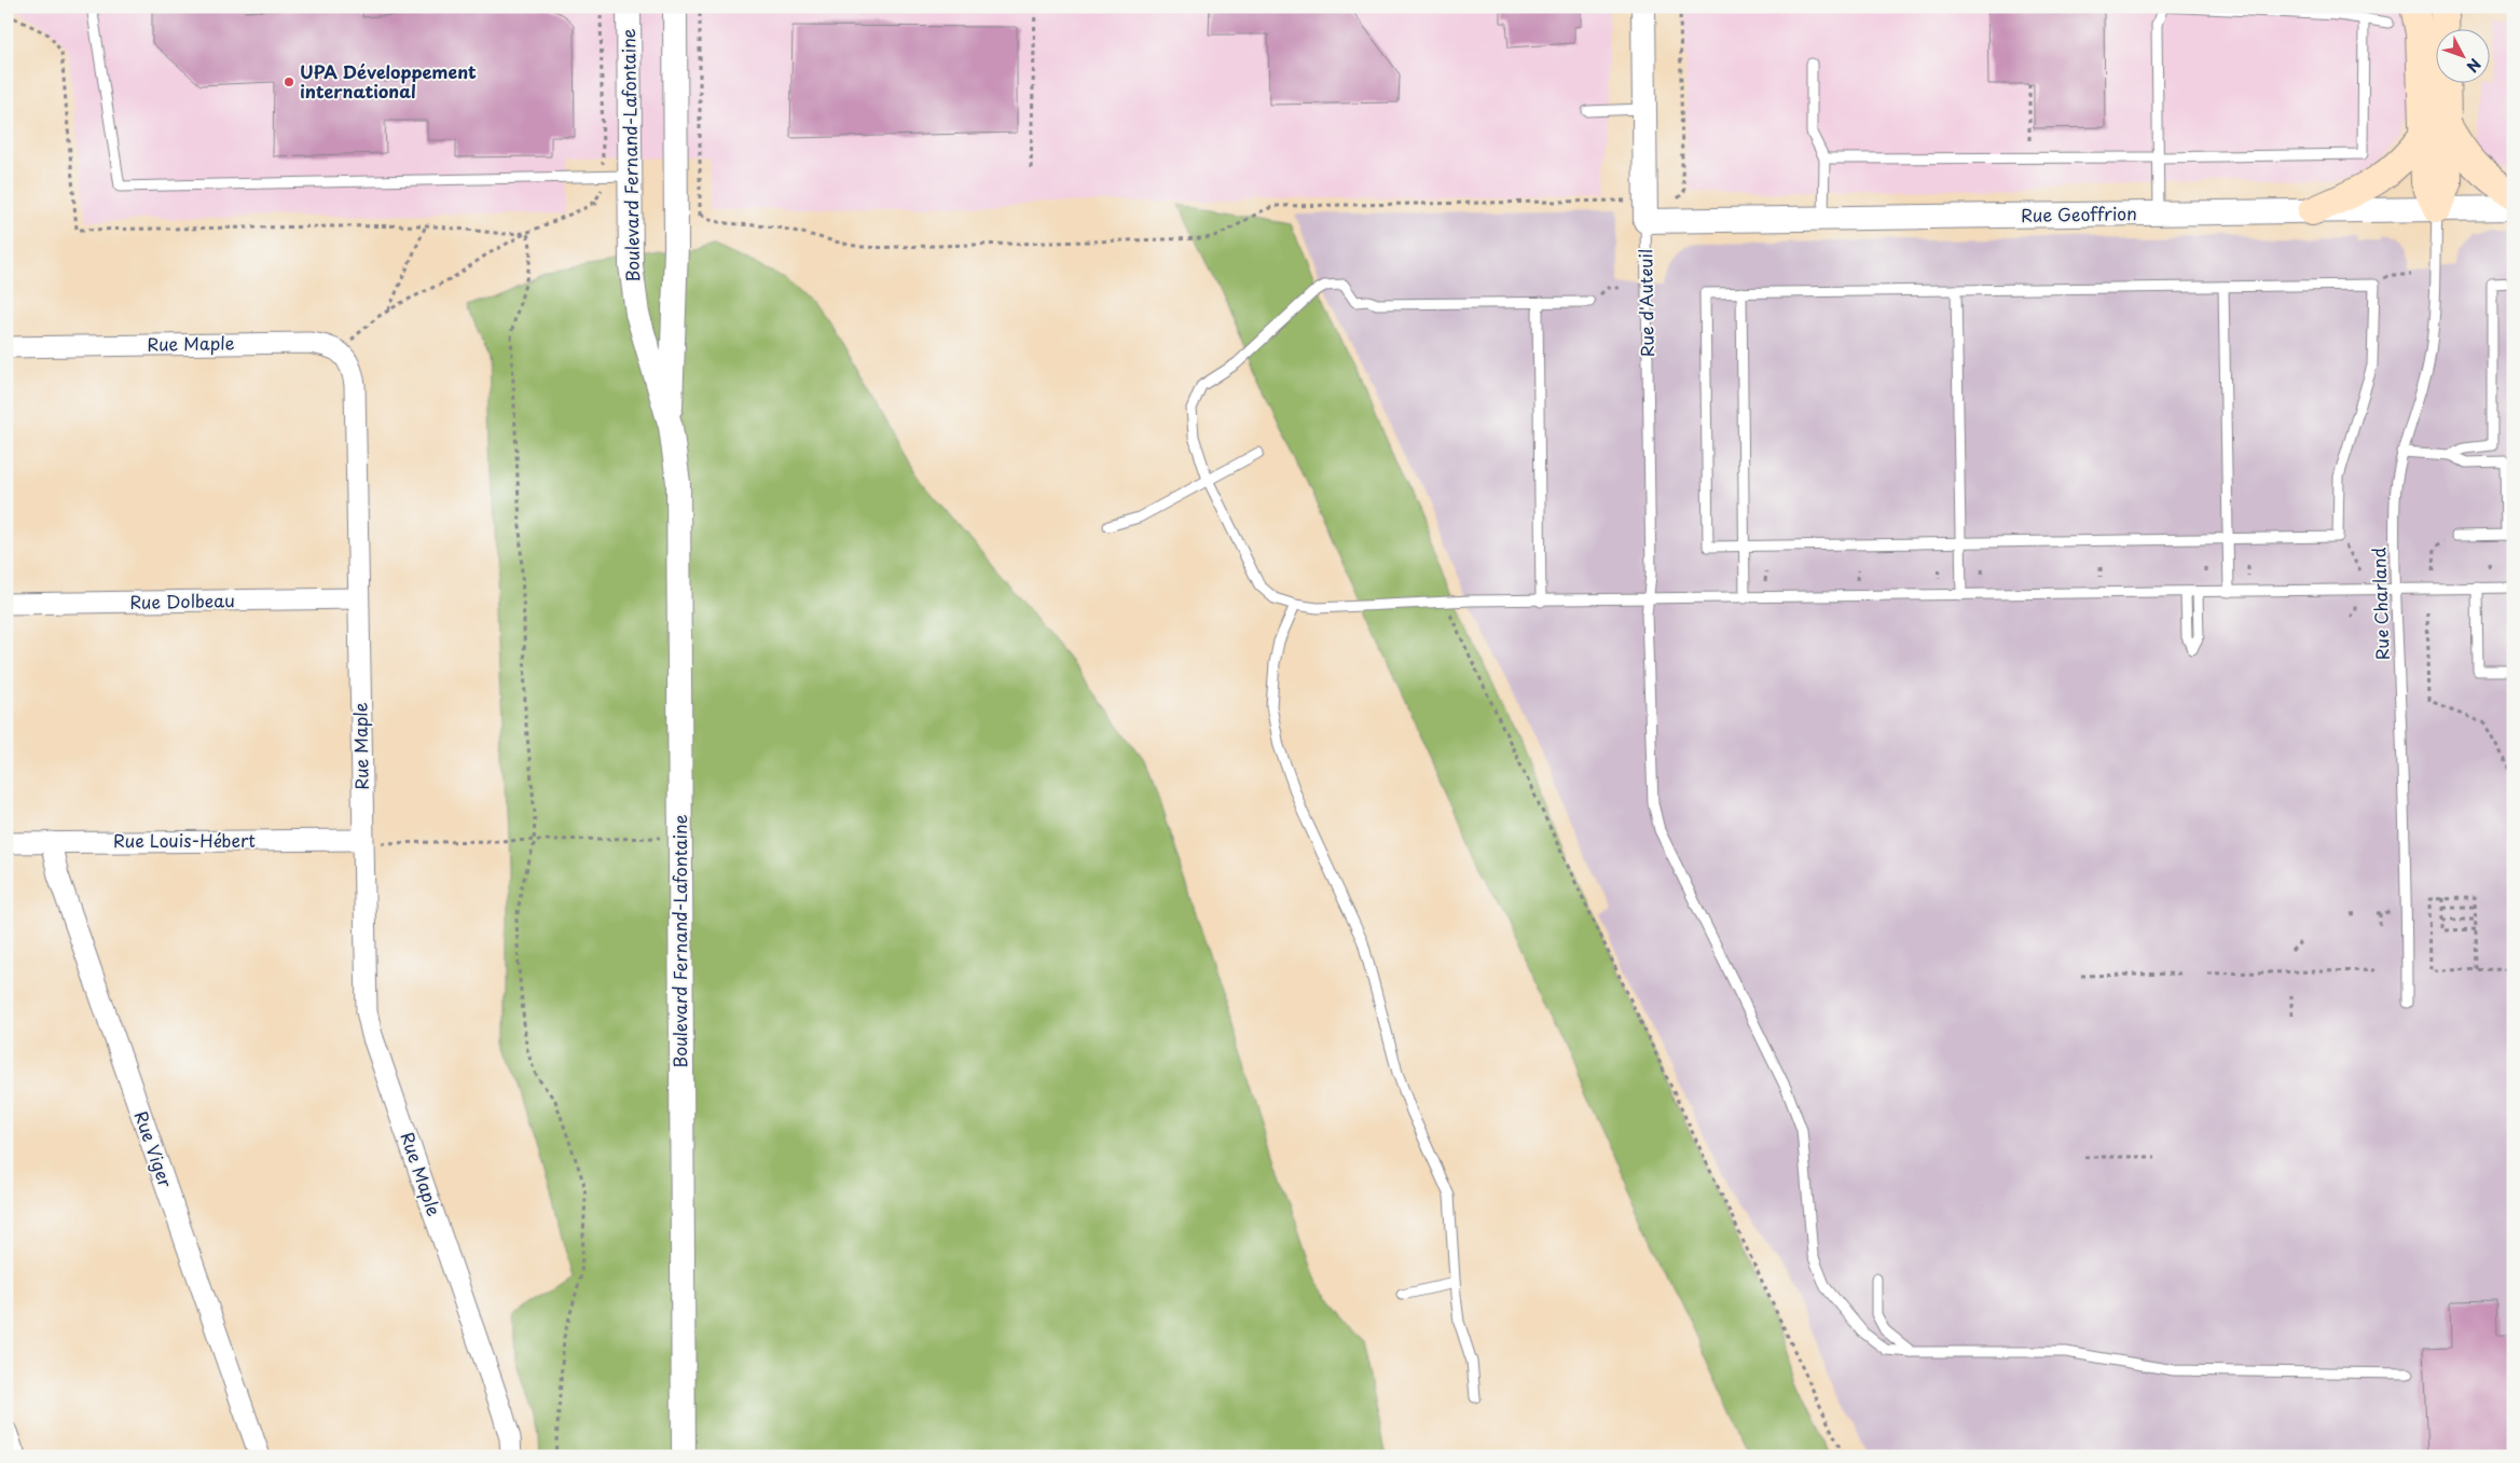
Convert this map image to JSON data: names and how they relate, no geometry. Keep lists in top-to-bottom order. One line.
{"streets":{"street":["Boulevard Fernand-Lafontaine","Rue Geoffrion","Rue d'Auteuil","Rue Maple","Rue Dolbeau","Rue Louis-Hébert","Rue Viger"],"lane":["Rue Charland"]},"crossings":[["Rue Geoffrion","Rue d'Auteuil"],["Rue Geoffrion","Rue Charland"],["Rue Maple","Rue Dolbeau"],["Rue Maple","Rue Louis-Hébert"],["Rue Louis-Hébert","Rue Viger"]],"places":["UPA Développement international"],"north":"bottom right"}
